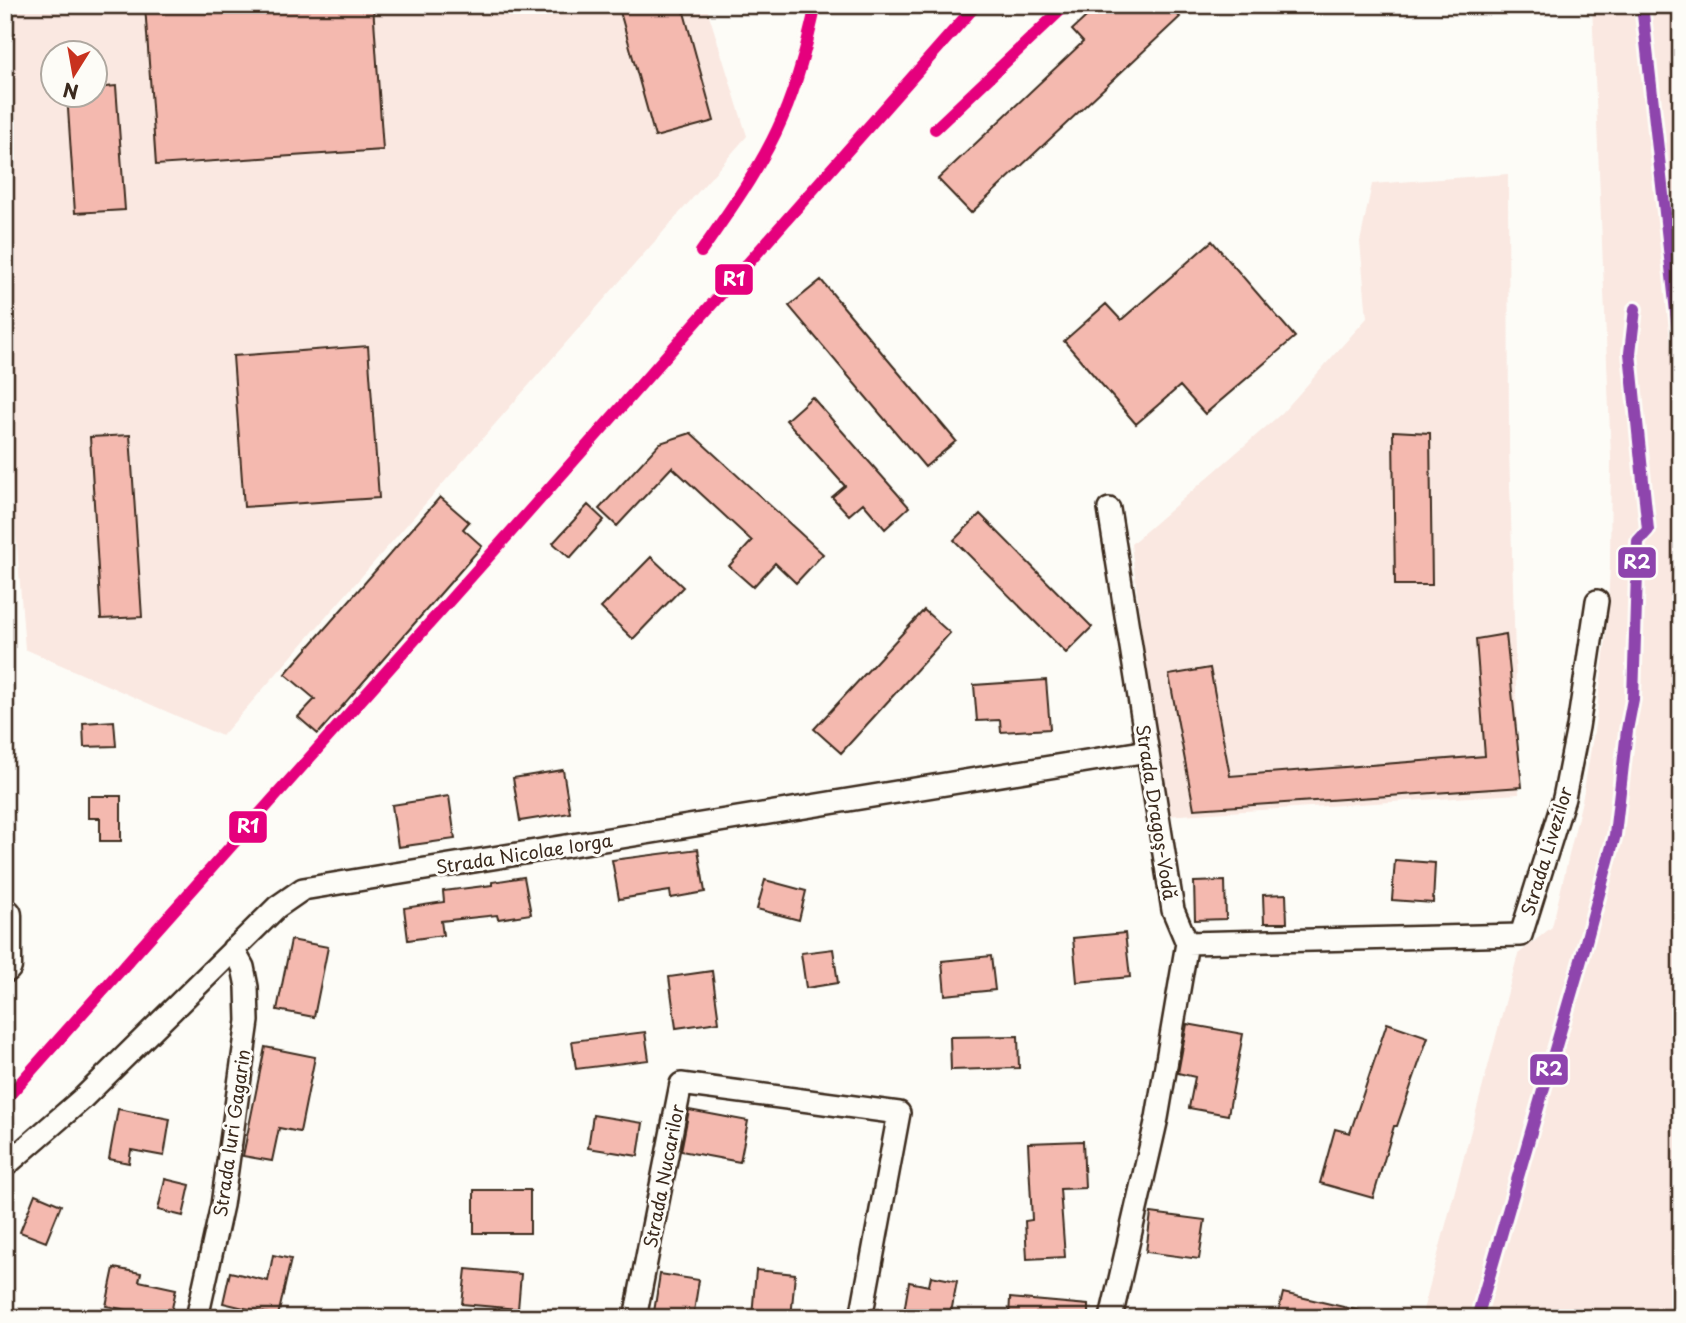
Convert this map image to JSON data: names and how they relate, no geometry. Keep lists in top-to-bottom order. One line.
{"streets":{"street":["Strada Dragoş-Vodă","Strada Livezilor","Strada Nicolae Iorga","Strada Iuri Gagarin","Strada Nucarilor"]},"crossings":[["Strada Dragoş-Vodă","Strada Livezilor"],["Strada Dragoş-Vodă","Strada Nicolae Iorga"],["Strada Nicolae Iorga","Strada Iuri Gagarin"]],"lines":["transit line R1","transit line R2"],"north":"bottom"}
